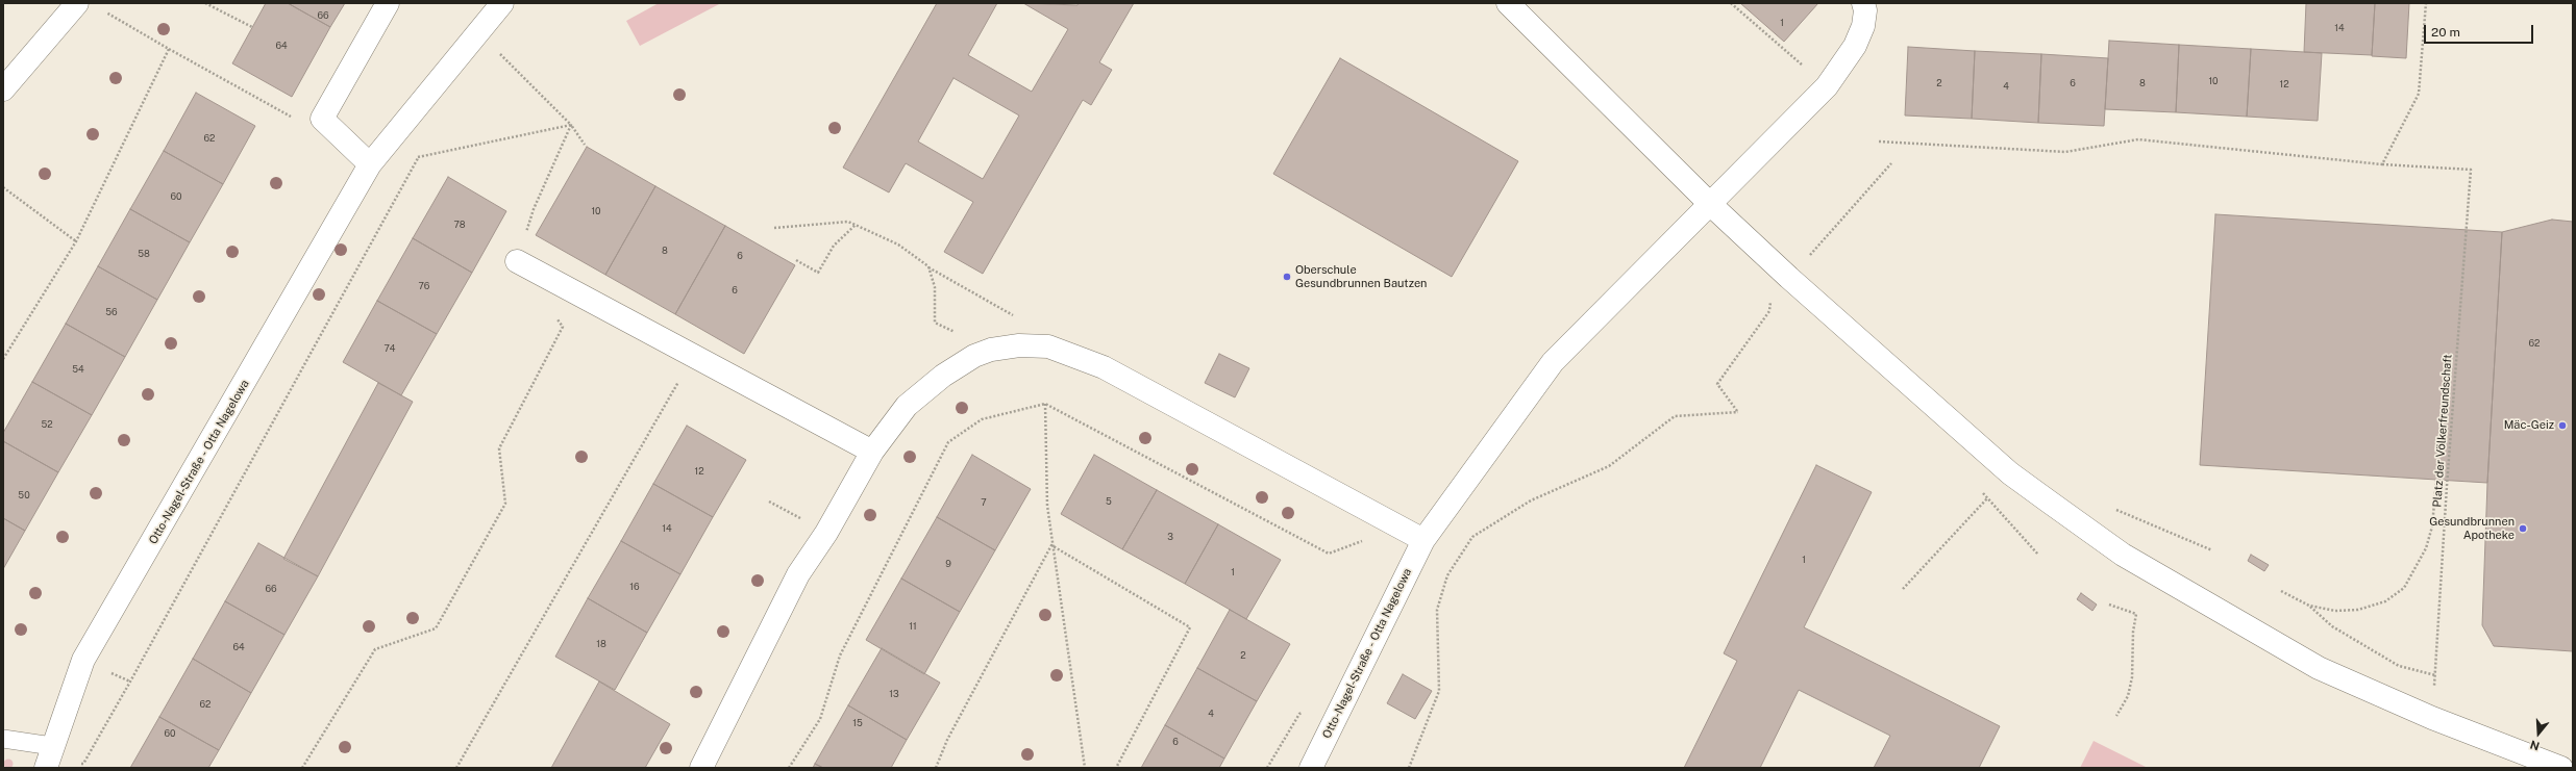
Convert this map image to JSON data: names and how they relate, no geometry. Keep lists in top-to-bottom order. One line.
{"streets":{"street":["Otto-Nagel-Straße - Otta Nagelowa"],"path":["Platz der Völkerfreundschaft"]},"places":["Oberschule Gesundbrunnen Bautzen","Mäc-Geiz","Gesundbrunnen Apotheke"],"house_numbers":["66","1","14","64","10","2","6","8","12","4","62","60","10","78","8","58","6","76","6","56","62","74","54","52","12","50","5","7","14","3","1","9","1","16","66","11","18","64","2","13","62","4","15","60","6"],"scale_bar":"20 m","north":"bottom"}
